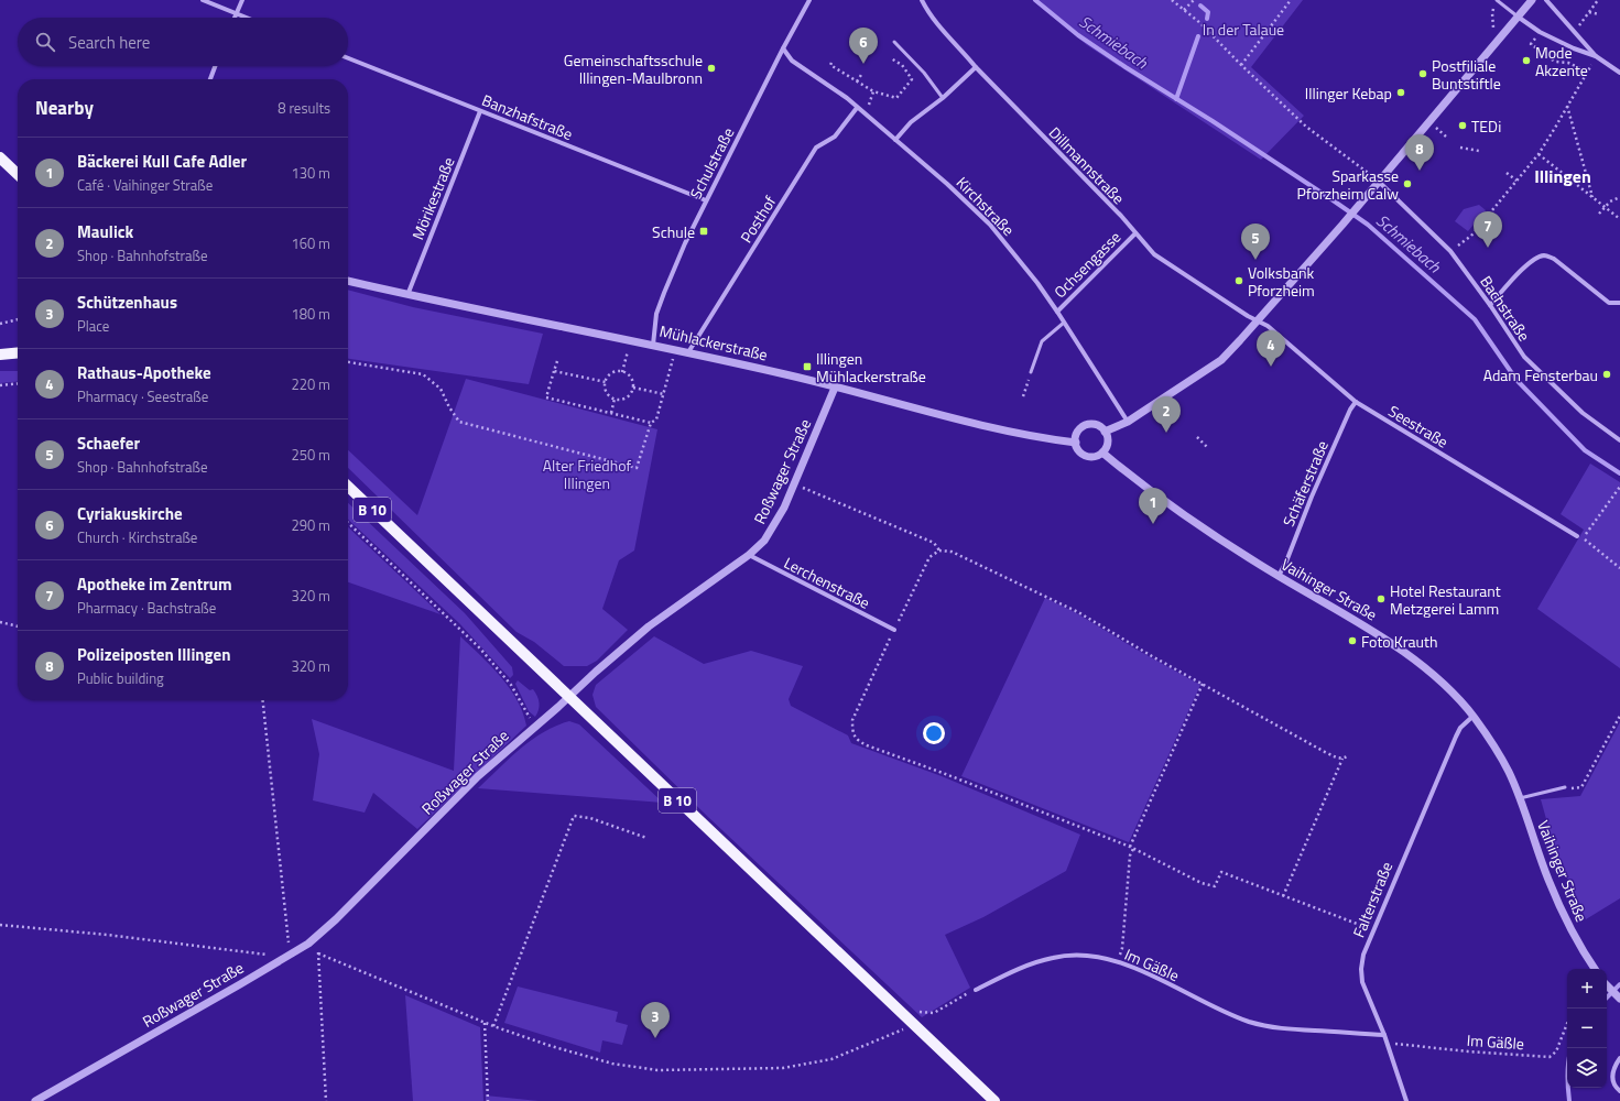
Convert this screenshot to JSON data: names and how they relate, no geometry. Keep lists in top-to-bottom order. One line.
{"streets":{"main road":["B 10"],"street":["Banzhafstraße","Schulstraße","Dillmannstraße","Mörikestraße","Kirchstraße","Posthof","Ochsengasse","Bachstraße","Mühlackerstraße","Seestraße","Roßwager Straße","Schäferstraße","Lerchenstraße","Vaihinger Straße","Falterstraße","Im Gäßle"]},"crossings":[["Banzhafstraße","Schulstraße"],["Banzhafstraße","Mörikestraße"],["Schulstraße","Kirchstraße"],["Schulstraße","Mühlackerstraße"],["Dillmannstraße","Ochsengasse"],["Dillmannstraße","Seestraße"],["Mörikestraße","Mühlackerstraße"],["Kirchstraße","Posthof"],["Kirchstraße","Ochsengasse"],["Posthof","Mühlackerstraße"],["Mühlackerstraße","Roßwager Straße"],["Mühlackerstraße","Vaihinger Straße"],["Seestraße","Schäferstraße"],["Roßwager Straße","B 10"],["Roßwager Straße","Lerchenstraße"],["Schäferstraße","Vaihinger Straße"],["Vaihinger Straße","Falterstraße"],["Falterstraße","Im Gäßle"]],"districts":["Illingen"],"water":["Schmiebach"],"parks":["In der Talaue","Alter Friedhof Illingen"],"places":{"other":["Mode Akzente","Gemeinschaftsschule Illingen-Maulbronn","Postfiliale Buntstiftle","Illinger Kebap","TEDi","Sparkasse Pforzheim Calw","Volksbank Pforzheim","Adam Fensterbau","Hotel Restaurant Metzgerei Lamm","Foto Krauth"],"transit":["Schule","Illingen Mühlackerstraße"]},"page":{"search":"Search here","pins":["6","8","7","5","4","2","1","3"],"heading":["Nearby","8 results"],"list":[{"mark":"1","name":"Bäckerei Kull Cafe Adler","note":"Café · Vaihinger Straße","value":"130 m"},{"mark":"2","name":"Maulick","note":"Shop · Bahnhofstraße","value":"160 m"},{"mark":"3","name":"Schützenhaus","note":"Place","value":"180 m"},{"mark":"4","name":"Rathaus-Apotheke","note":"Pharmacy · Seestraße","value":"220 m"},{"mark":"5","name":"Schaefer","note":"Shop · Bahnhofstraße","value":"250 m"},{"mark":"6","name":"Cyriakuskirche","note":"Church · Kirchstraße","value":"290 m"},{"mark":"7","name":"Apotheke im Zentrum","note":"Pharmacy · Bachstraße","value":"320 m"},{"mark":"8","name":"Polizeiposten Illingen","note":"Public building","value":"320 m"}],"map_buttons":["+","−"]}}
